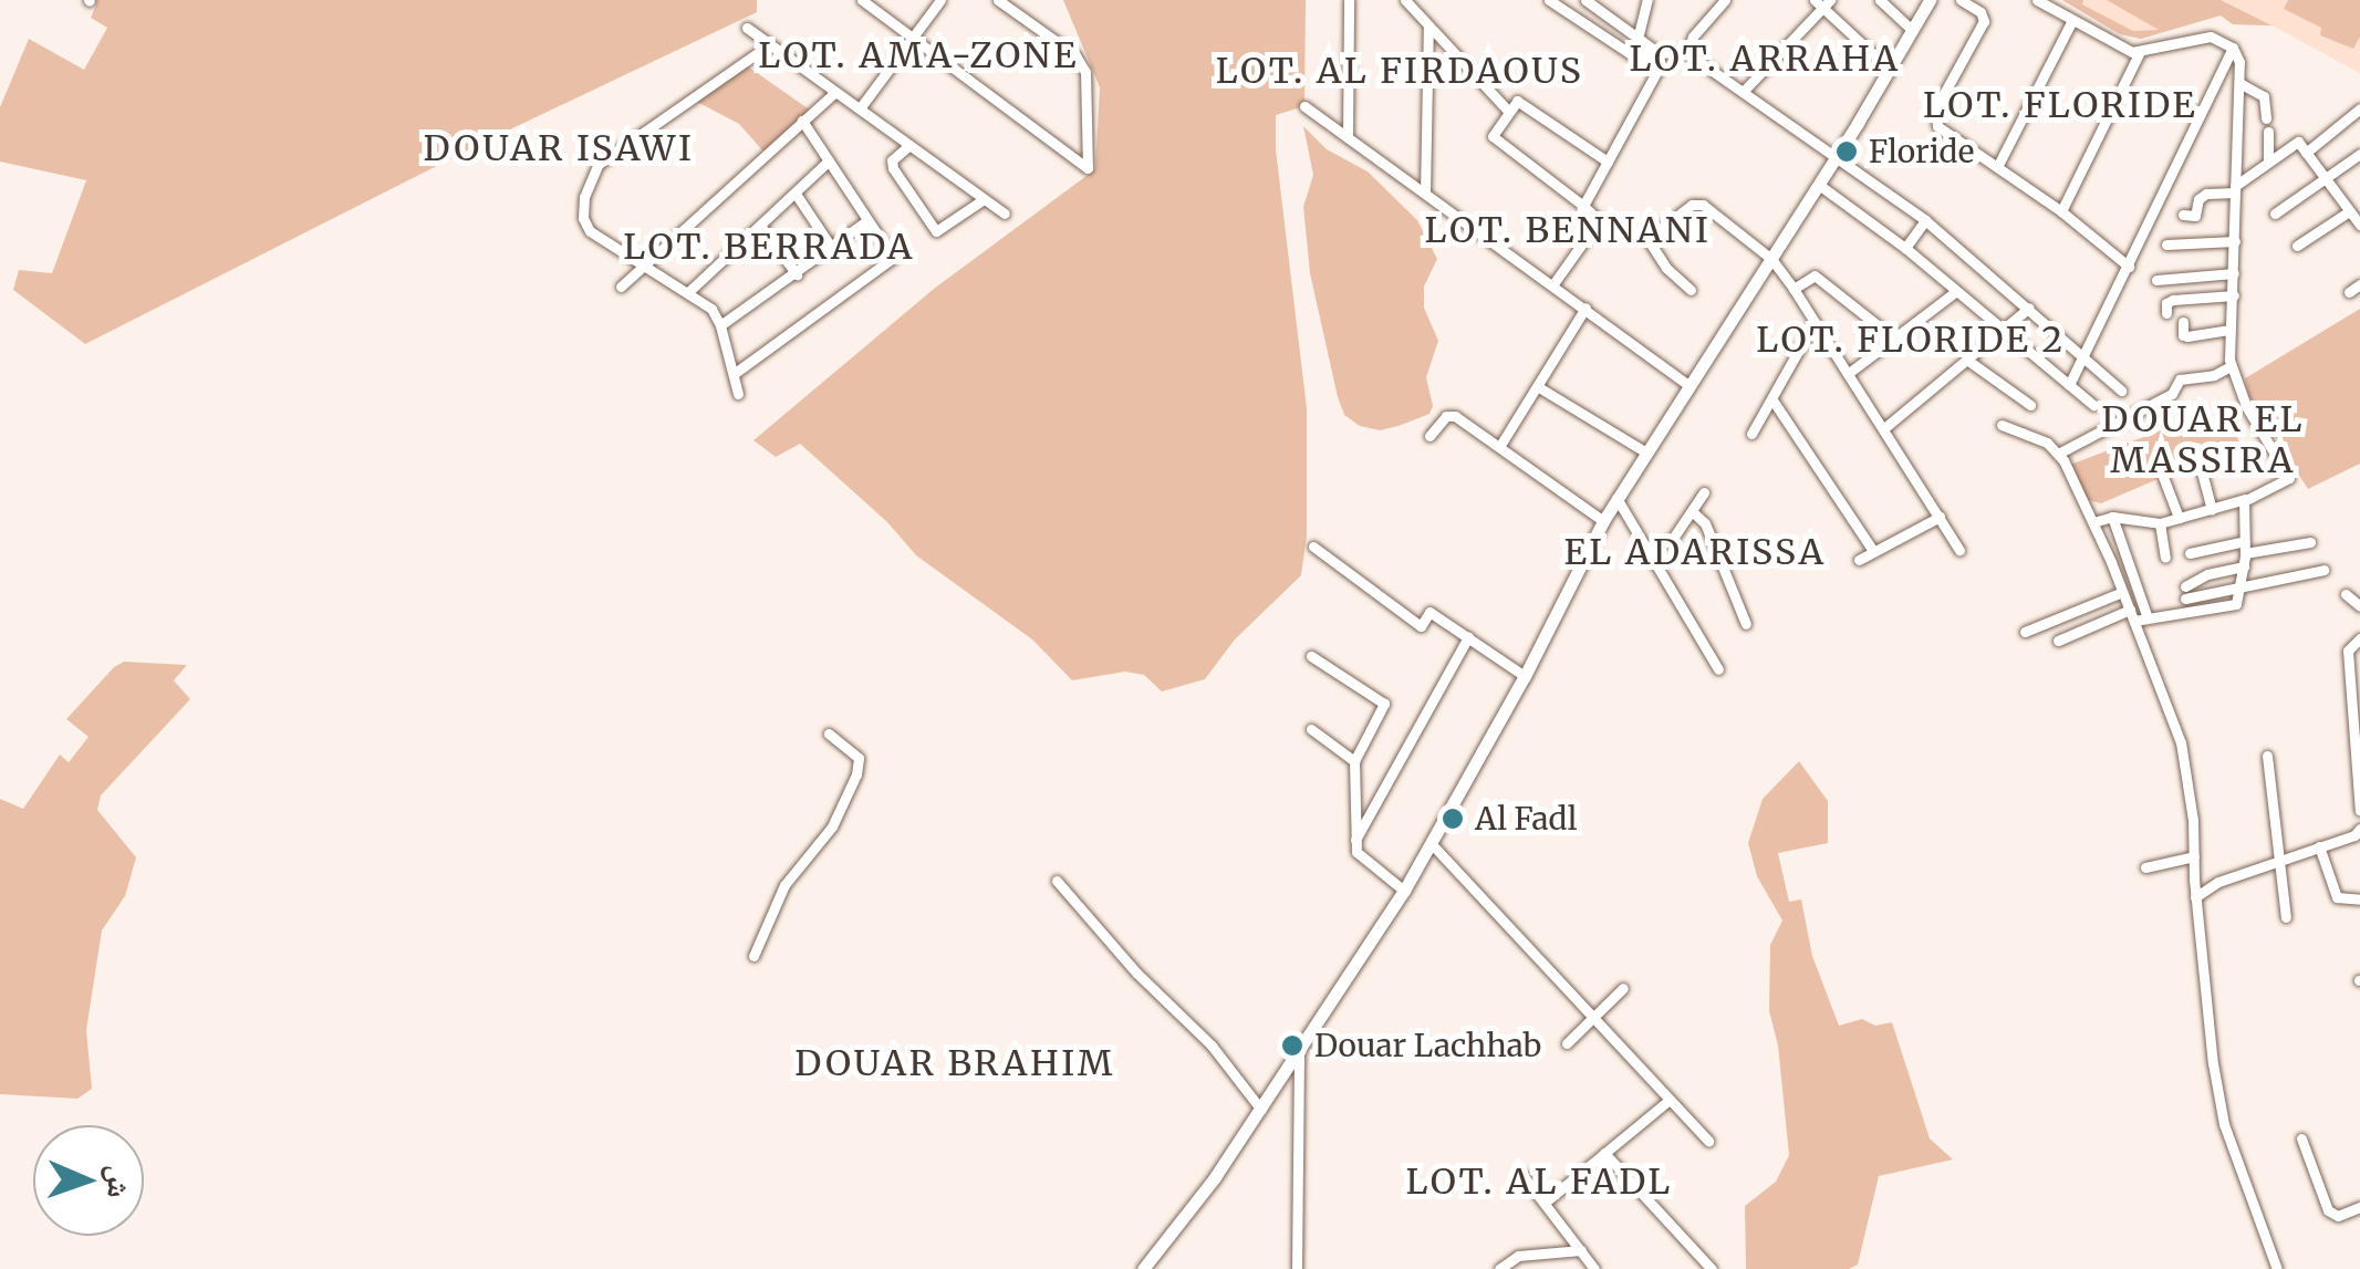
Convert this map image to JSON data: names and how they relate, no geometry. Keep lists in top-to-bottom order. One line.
{"districts":["LOT. AMA-ZONE","LOT. ARRAHA","LOT. AL FIRDAOUS","LOT. FLORIDE","DOUAR ISAWI","LOT. BENNANI","LOT. BERRADA","LOT. FLORIDE 2","DOUAR EL MASSIRA","EL ADARISSA","DOUAR BRAHIM","LOT. AL FADL"],"places":["Floride","Al Fadl","Douar Lachhab"],"north":"right"}
